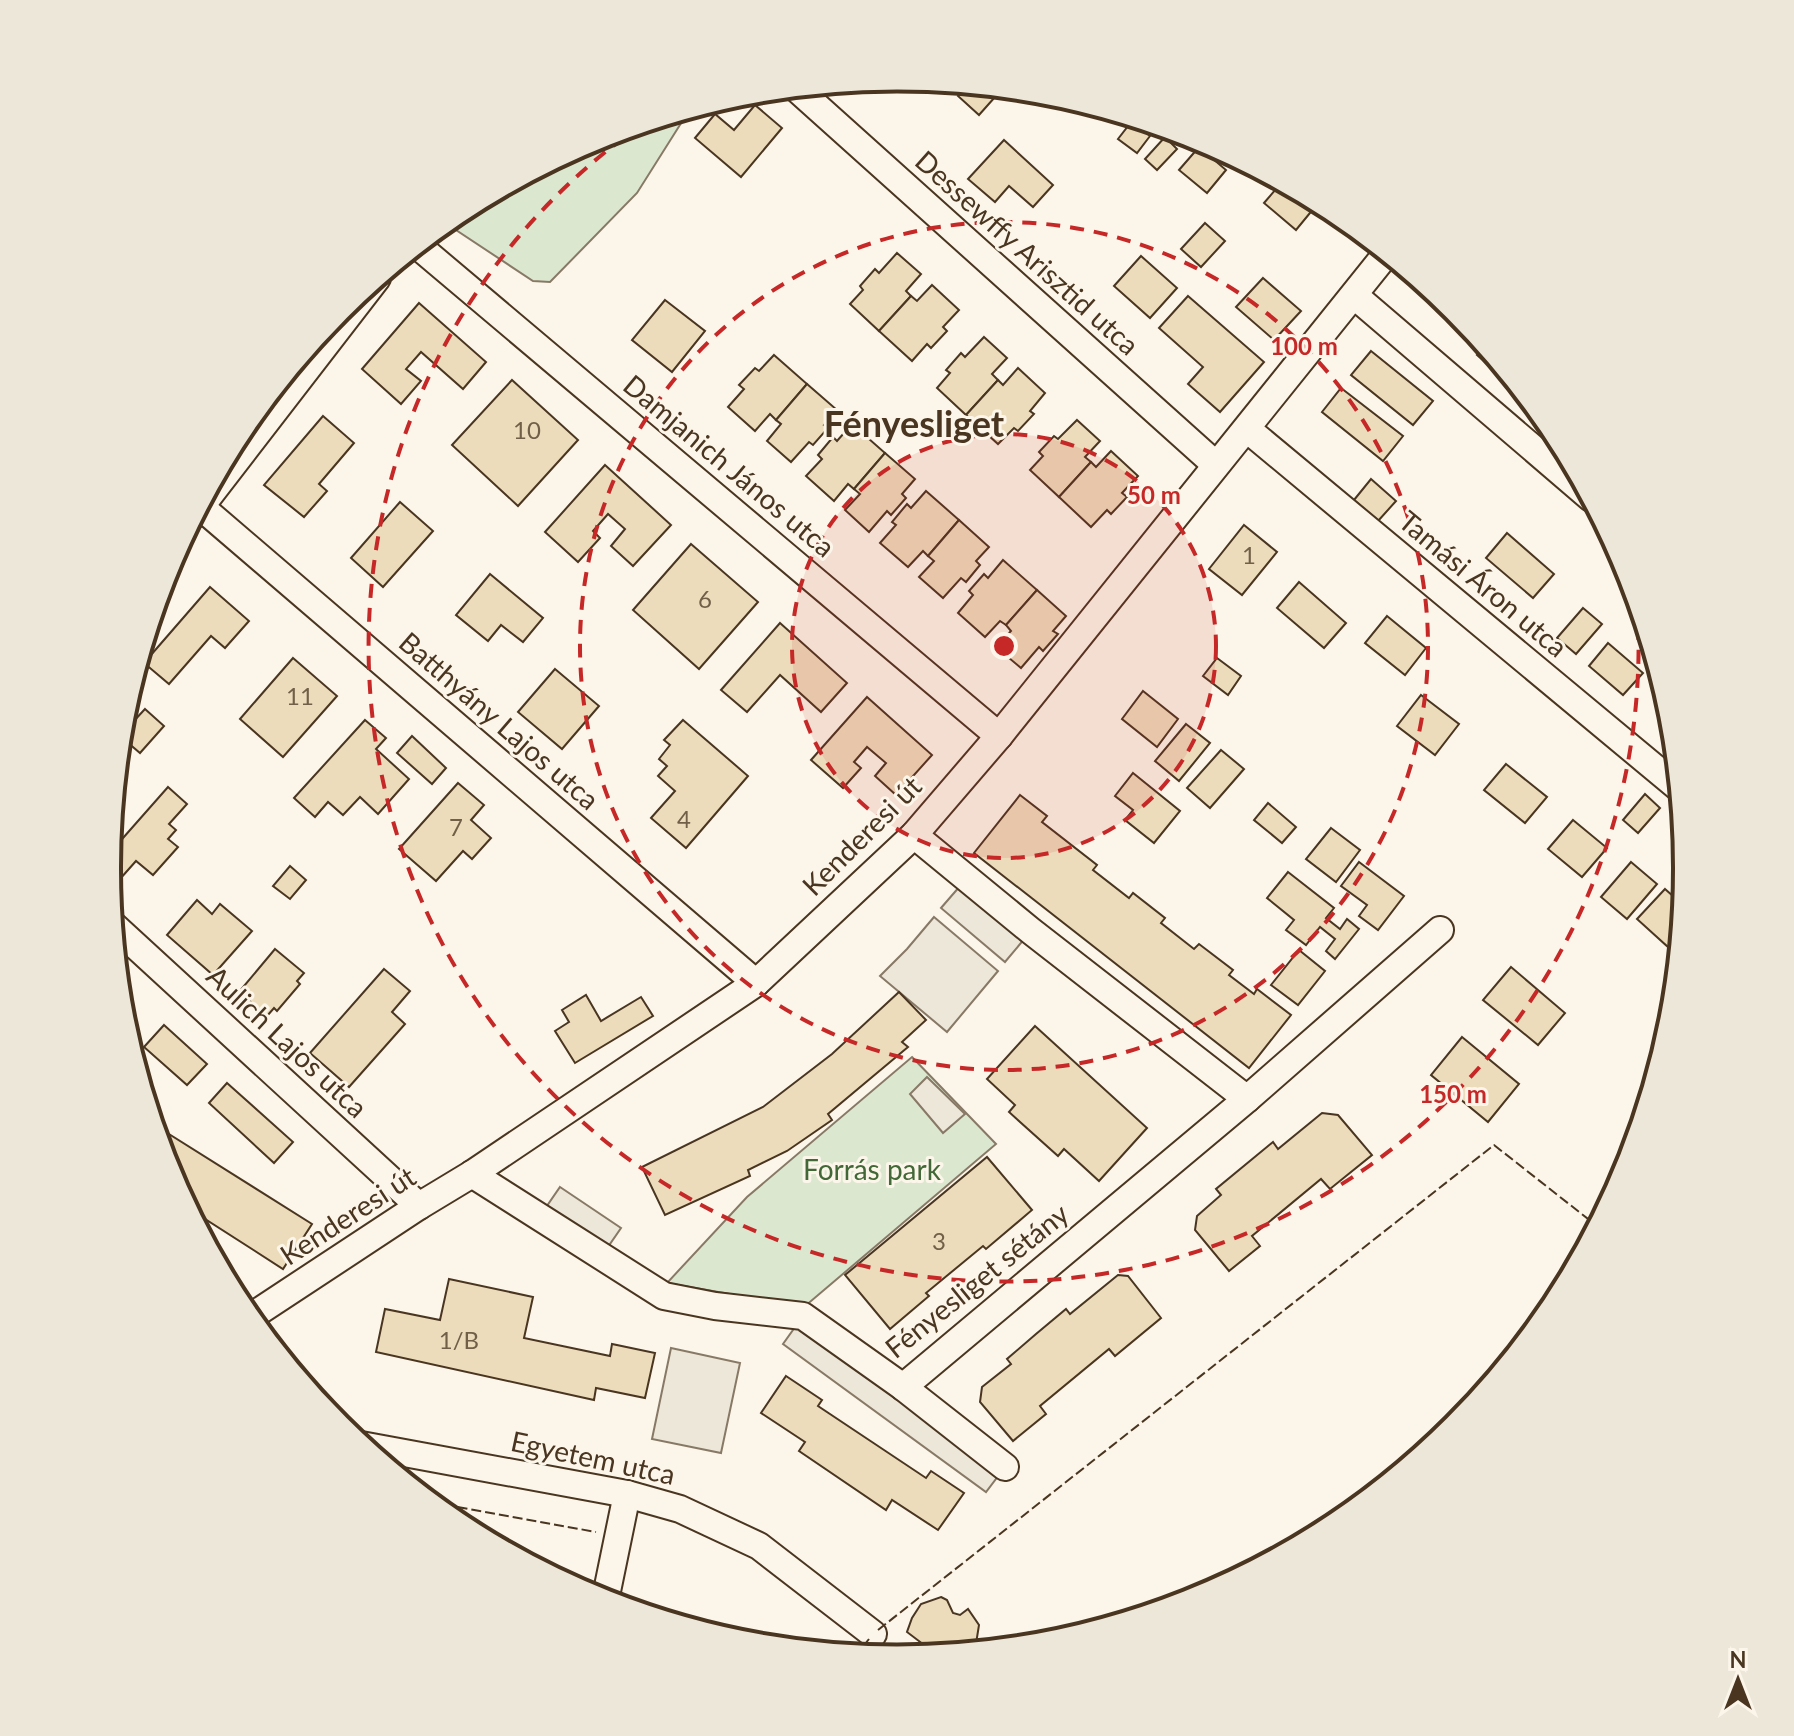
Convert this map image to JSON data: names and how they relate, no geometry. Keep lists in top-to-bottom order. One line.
{"streets":{"street":["Dessewffy Arisztid utca","Damjanich János utca","Tamási Áron utca","Batthyány Lajos utca","Kenderesi út","Aulich Lajos utca","Fényesliget sétány","Egyetem utca"]},"crossings":[["Dessewffy Arisztid utca","Kenderesi út"],["Damjanich János utca","Kenderesi út"],["Tamási Áron utca","Kenderesi út"],["Batthyány Lajos utca","Kenderesi út"],["Kenderesi út","Aulich Lajos utca"],["Kenderesi út","Fényesliget sétány"]],"districts":["Fényesliget"],"parks":["Forrás park"],"house_numbers":["10","1","6","11","4","7","3","1/B"],"north":"top","rings":["100 m","50 m","150 m"]}
